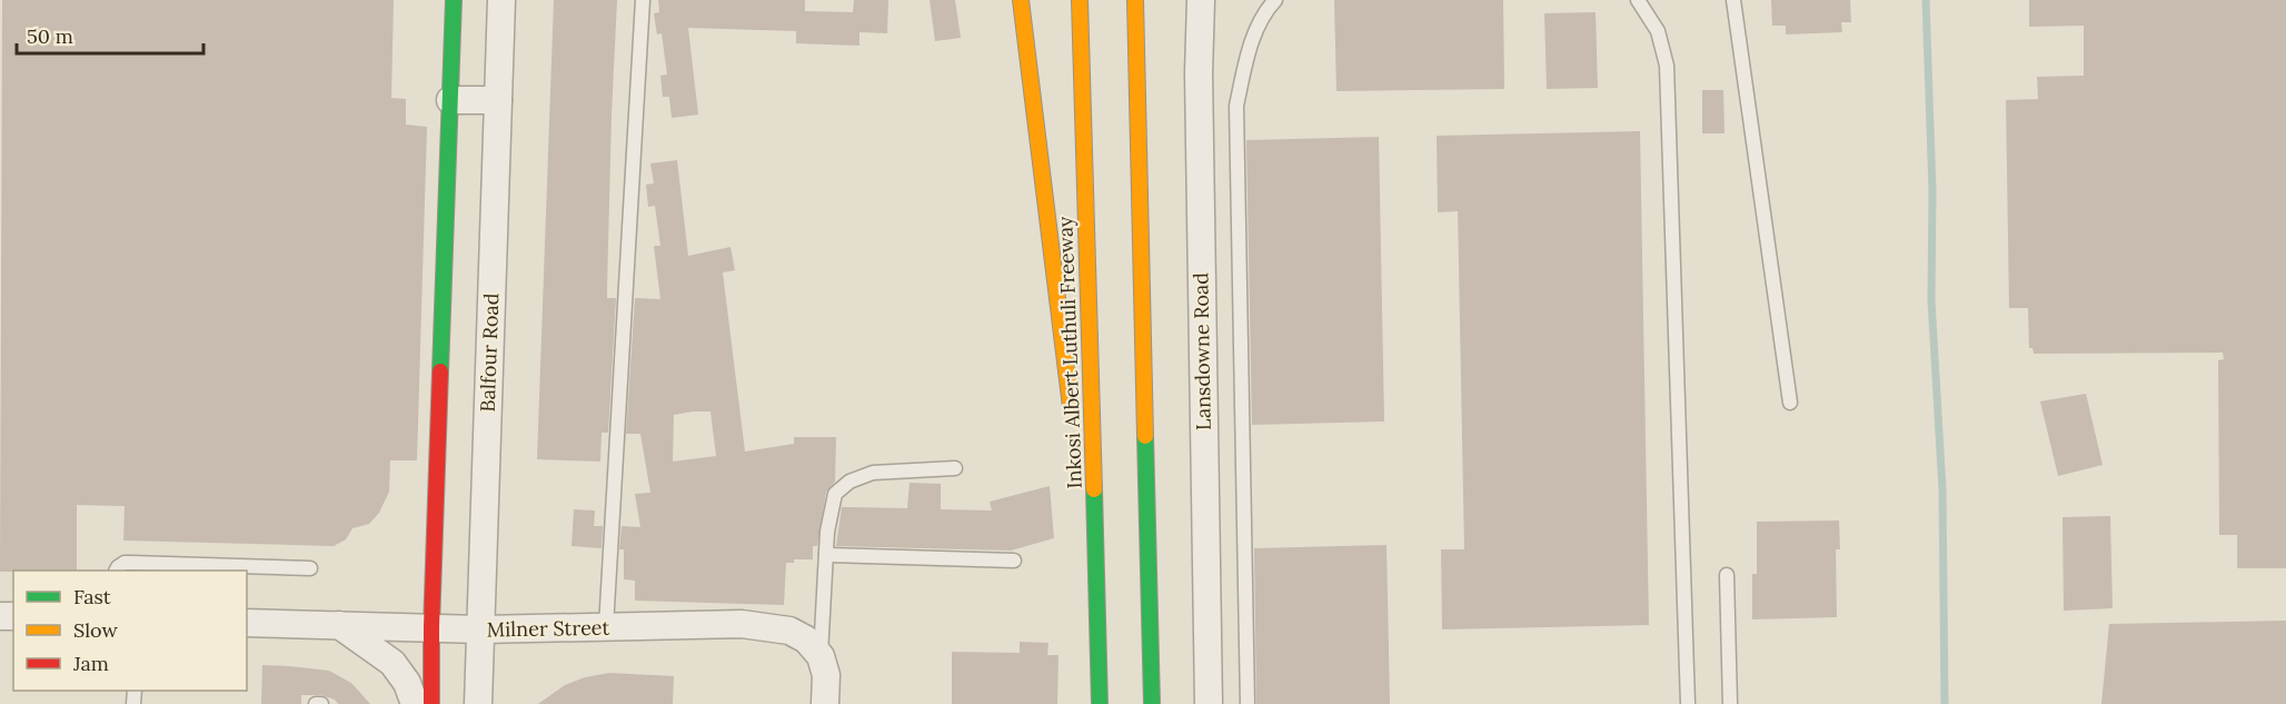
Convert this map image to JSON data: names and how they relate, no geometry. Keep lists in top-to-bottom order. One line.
{"streets":{"main road":["Inkosi Albert Luthuli Freeway"],"street":["Lansdowne Road","Balfour Road","Milner Street"]},"crossings":[["Balfour Road","Milner Street"]],"legend":["Fast","Slow","Jam"],"scale_bar":"50 m"}
